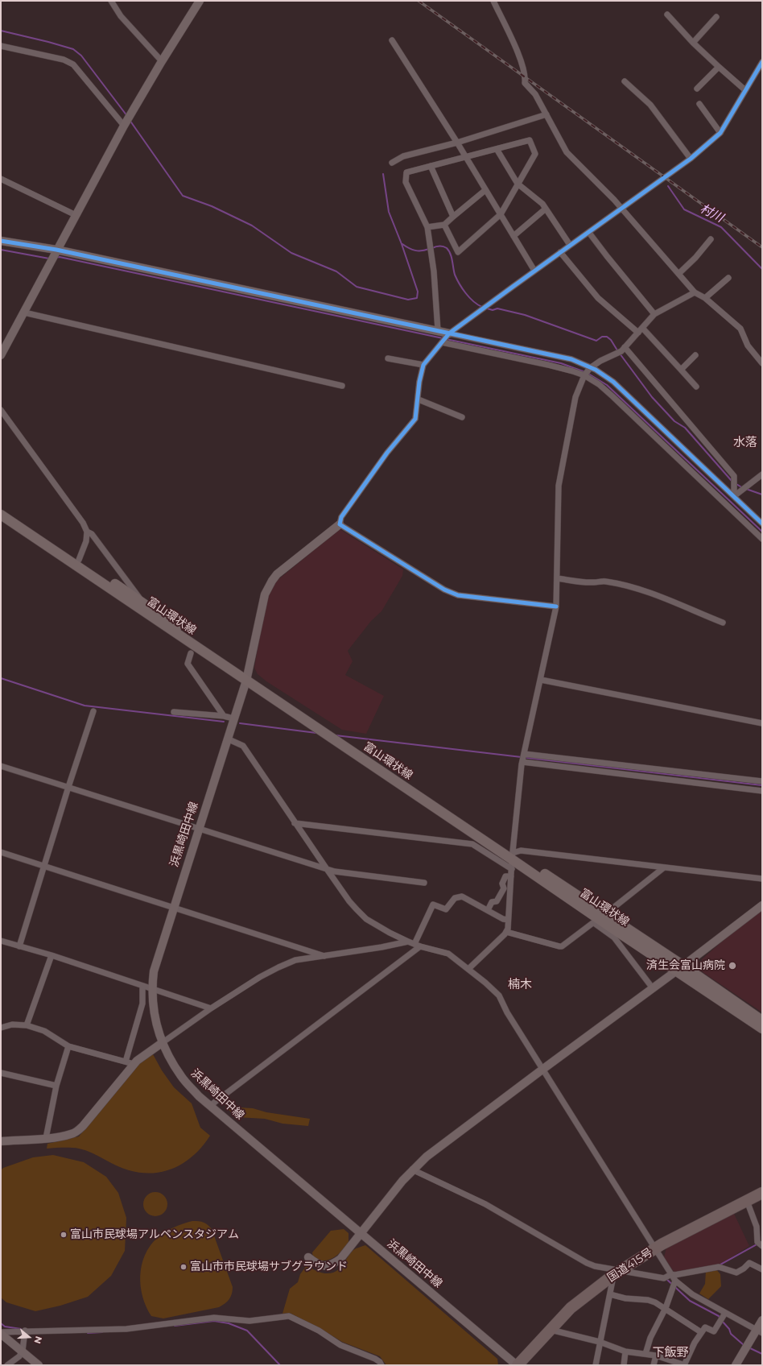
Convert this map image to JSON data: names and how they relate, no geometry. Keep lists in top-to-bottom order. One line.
{"streets":{"highway":["国道415号"],"main road":["富山環状線"],"street":["浜黒崎田中線"]},"crossings":[["富山環状線","浜黒崎田中線"],["浜黒崎田中線","国道415号"]],"districts":["水落","楠木","下飯野"],"water":["村川"],"places":["済生会富山病院","富山市民球場アルペンスタジアム","富山市市民球場サブグラウンド"],"north":"right"}
